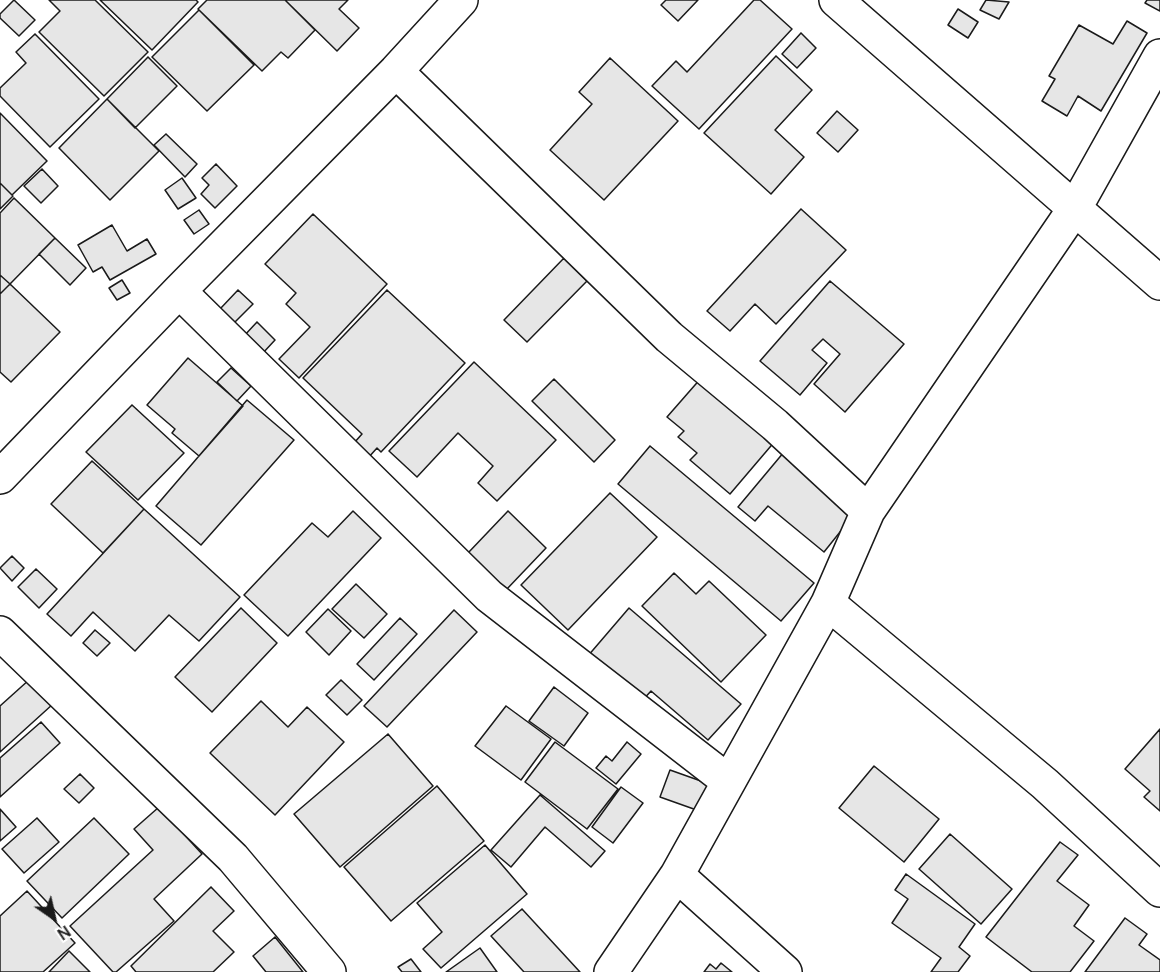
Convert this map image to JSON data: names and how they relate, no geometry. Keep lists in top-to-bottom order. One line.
{"north":"bottom right"}
